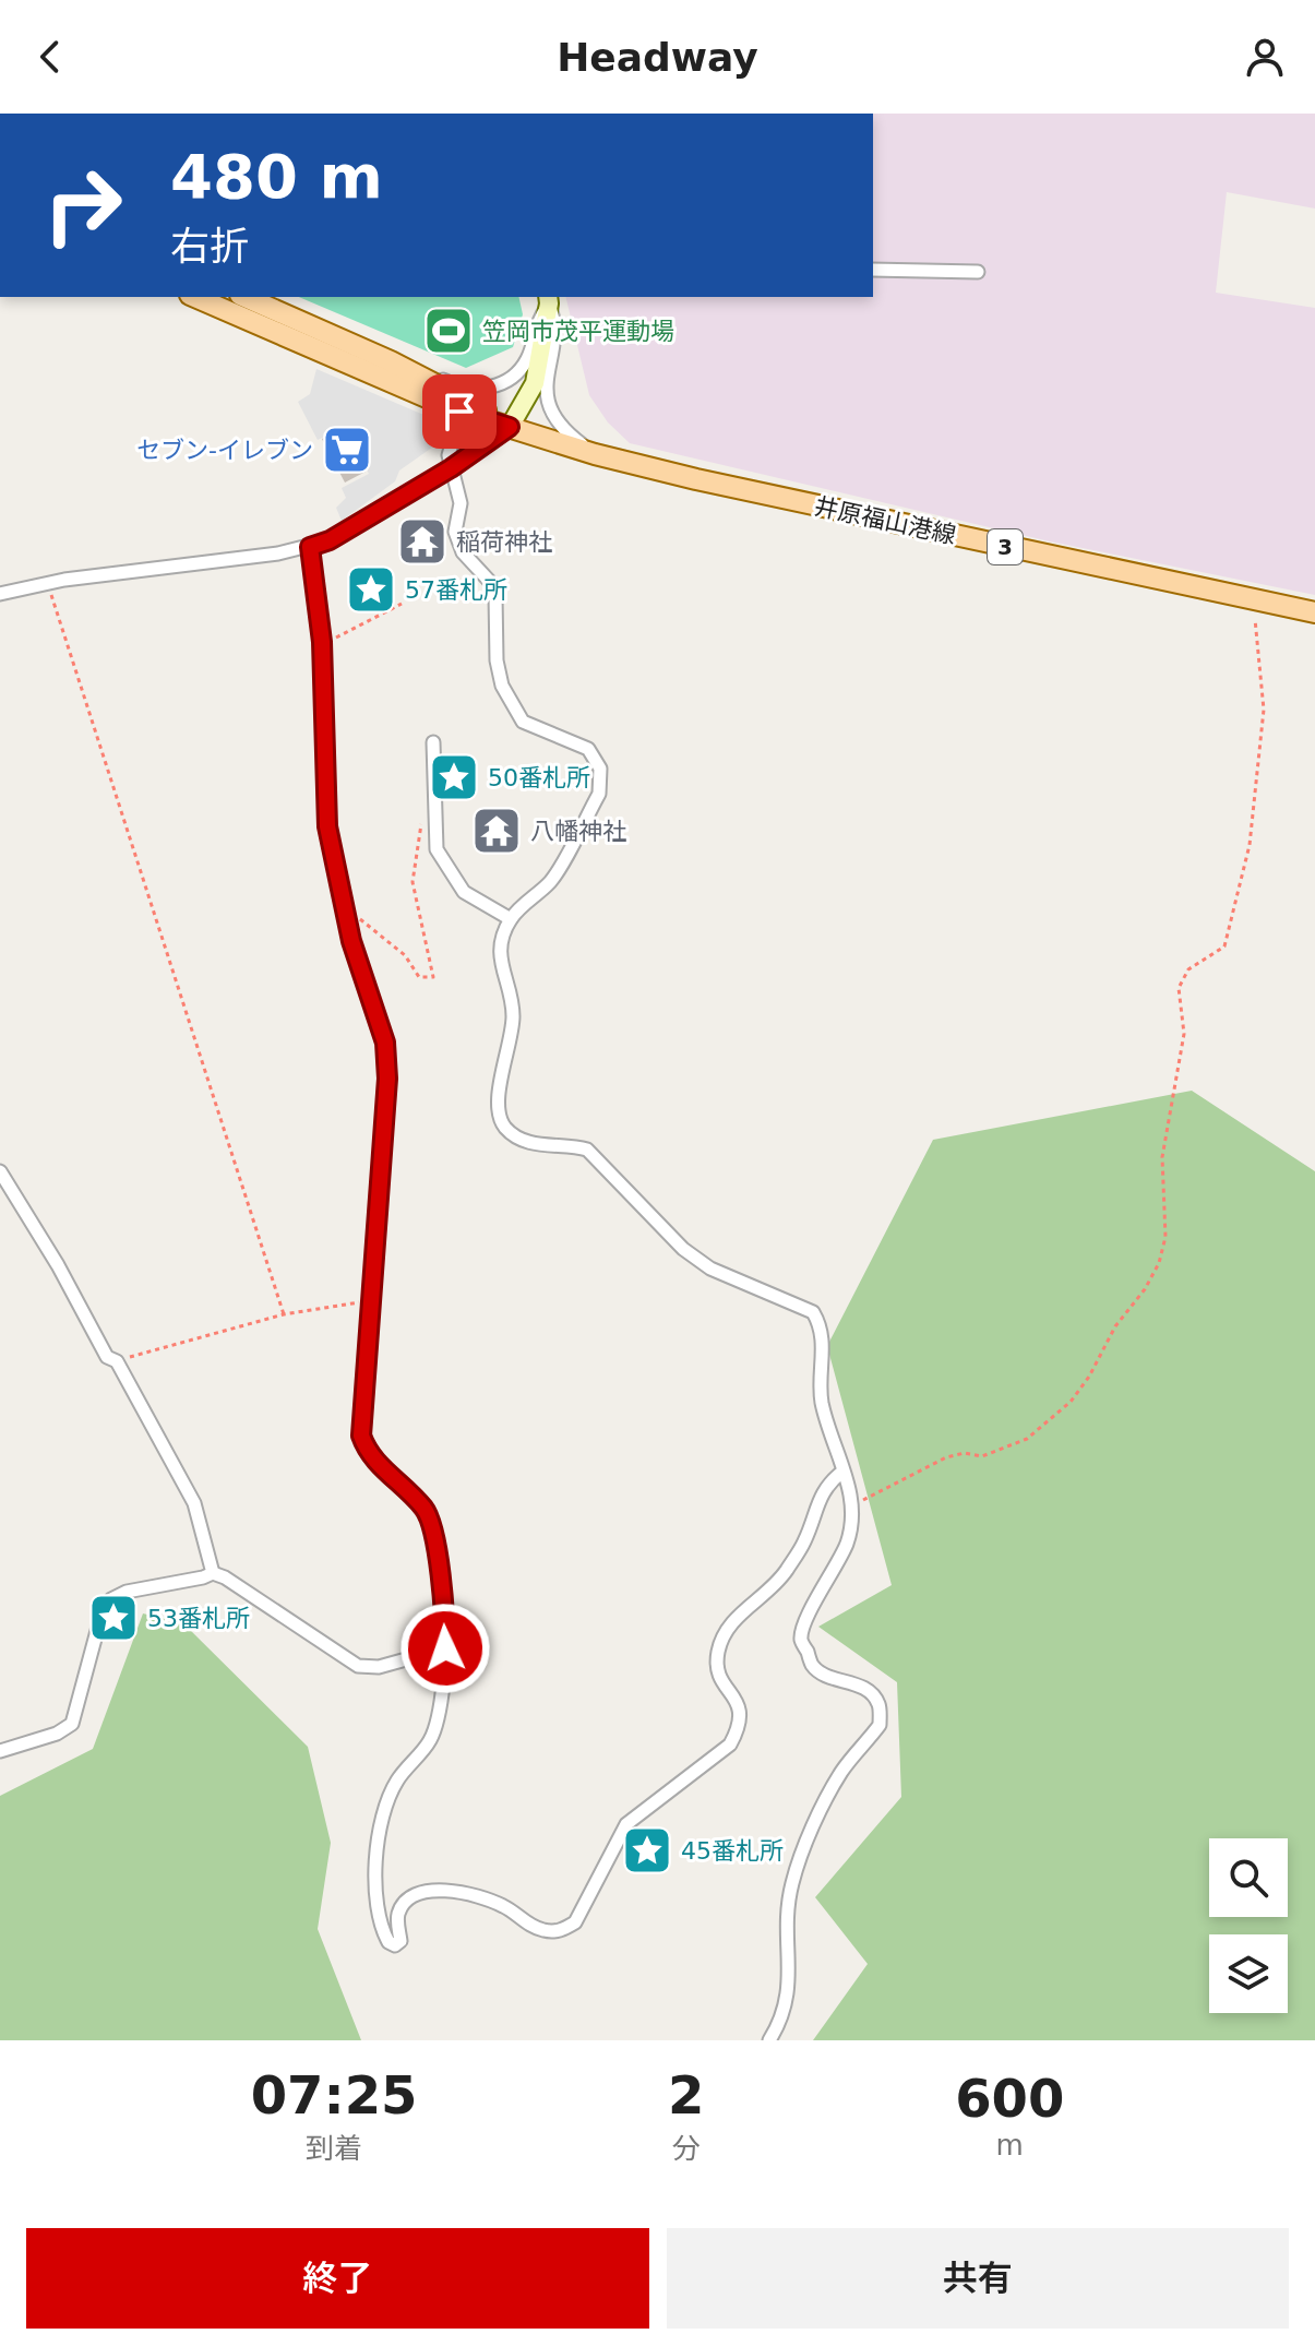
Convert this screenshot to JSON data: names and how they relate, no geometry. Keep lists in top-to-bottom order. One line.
{"streets":{"main road":["井原福山港線","3"]},"places":{"sports":["笠岡市茂平運動場"],"supermarket":["セブン-イレブン"],"temple":["稲荷神社","八幡神社"],"place":["57番札所","50番札所","53番札所","45番札所"]},"page":{"header":"Headway","turn":["480 m","右折"],"eta":["07:25","到着","2","分","600","m"],"buttons":["終了","共有"]}}
